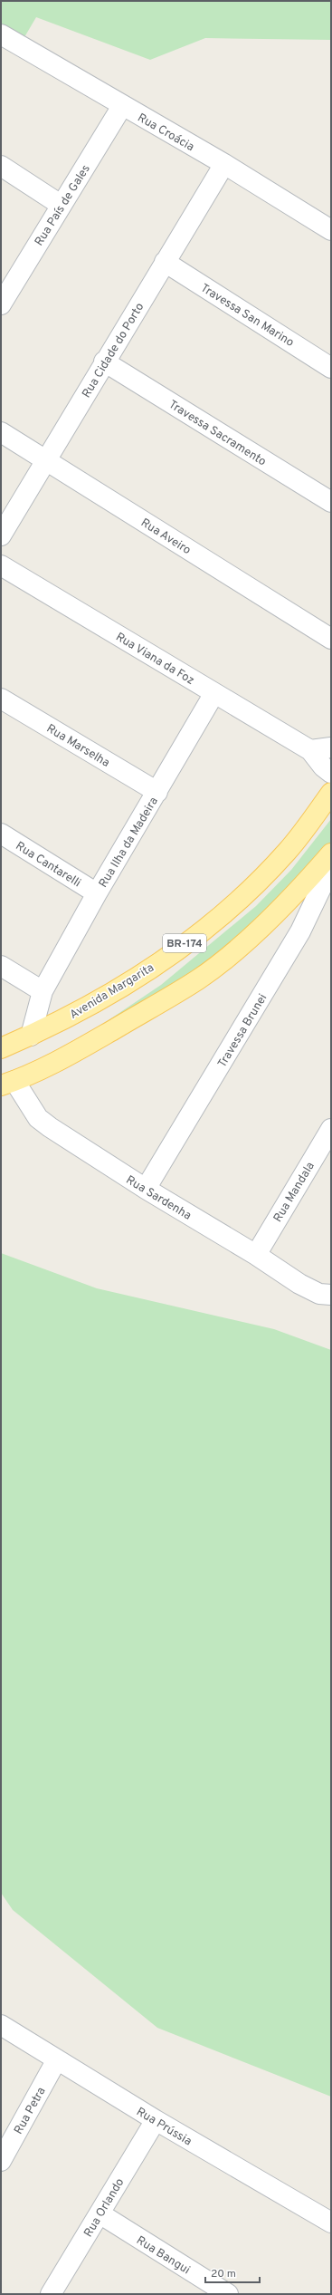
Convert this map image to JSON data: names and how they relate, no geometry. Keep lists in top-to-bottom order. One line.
{"streets":{"main road":["BR-174","Avenida Margarita"],"street":["Rua Croácia","Rua País de Gales","Travessa San Marino","Rua Cidade do Porto","Travessa Sacramento","Rua Aveiro","Rua Viana da Foz","Rua Marselha","Rua Ilha da Madeira","Rua Cantarelli","Travessa Brunei","Rua Mandala","Rua Sardenha","Rua Petra","Rua Prússia","Rua Orlando","Rua Bangui"]},"crossings":[["Rua Croácia","Rua País de Gales"],["Rua Croácia","Rua Cidade do Porto"],["Travessa San Marino","Rua Cidade do Porto"],["Rua Cidade do Porto","Travessa Sacramento"],["Rua Cidade do Porto","Rua Aveiro"],["Rua Viana da Foz","Rua Ilha da Madeira"],["Rua Marselha","Rua Ilha da Madeira"],["Rua Ilha da Madeira","Rua Cantarelli"],["Rua Ilha da Madeira","Avenida Margarita"],["BR-174","Rua Sardenha"],["Travessa Brunei","Rua Sardenha"],["Rua Mandala","Rua Sardenha"],["Rua Petra","Rua Prússia"],["Rua Prússia","Rua Orlando"],["Rua Orlando","Rua Bangui"]],"scale_bar":"20 m"}
